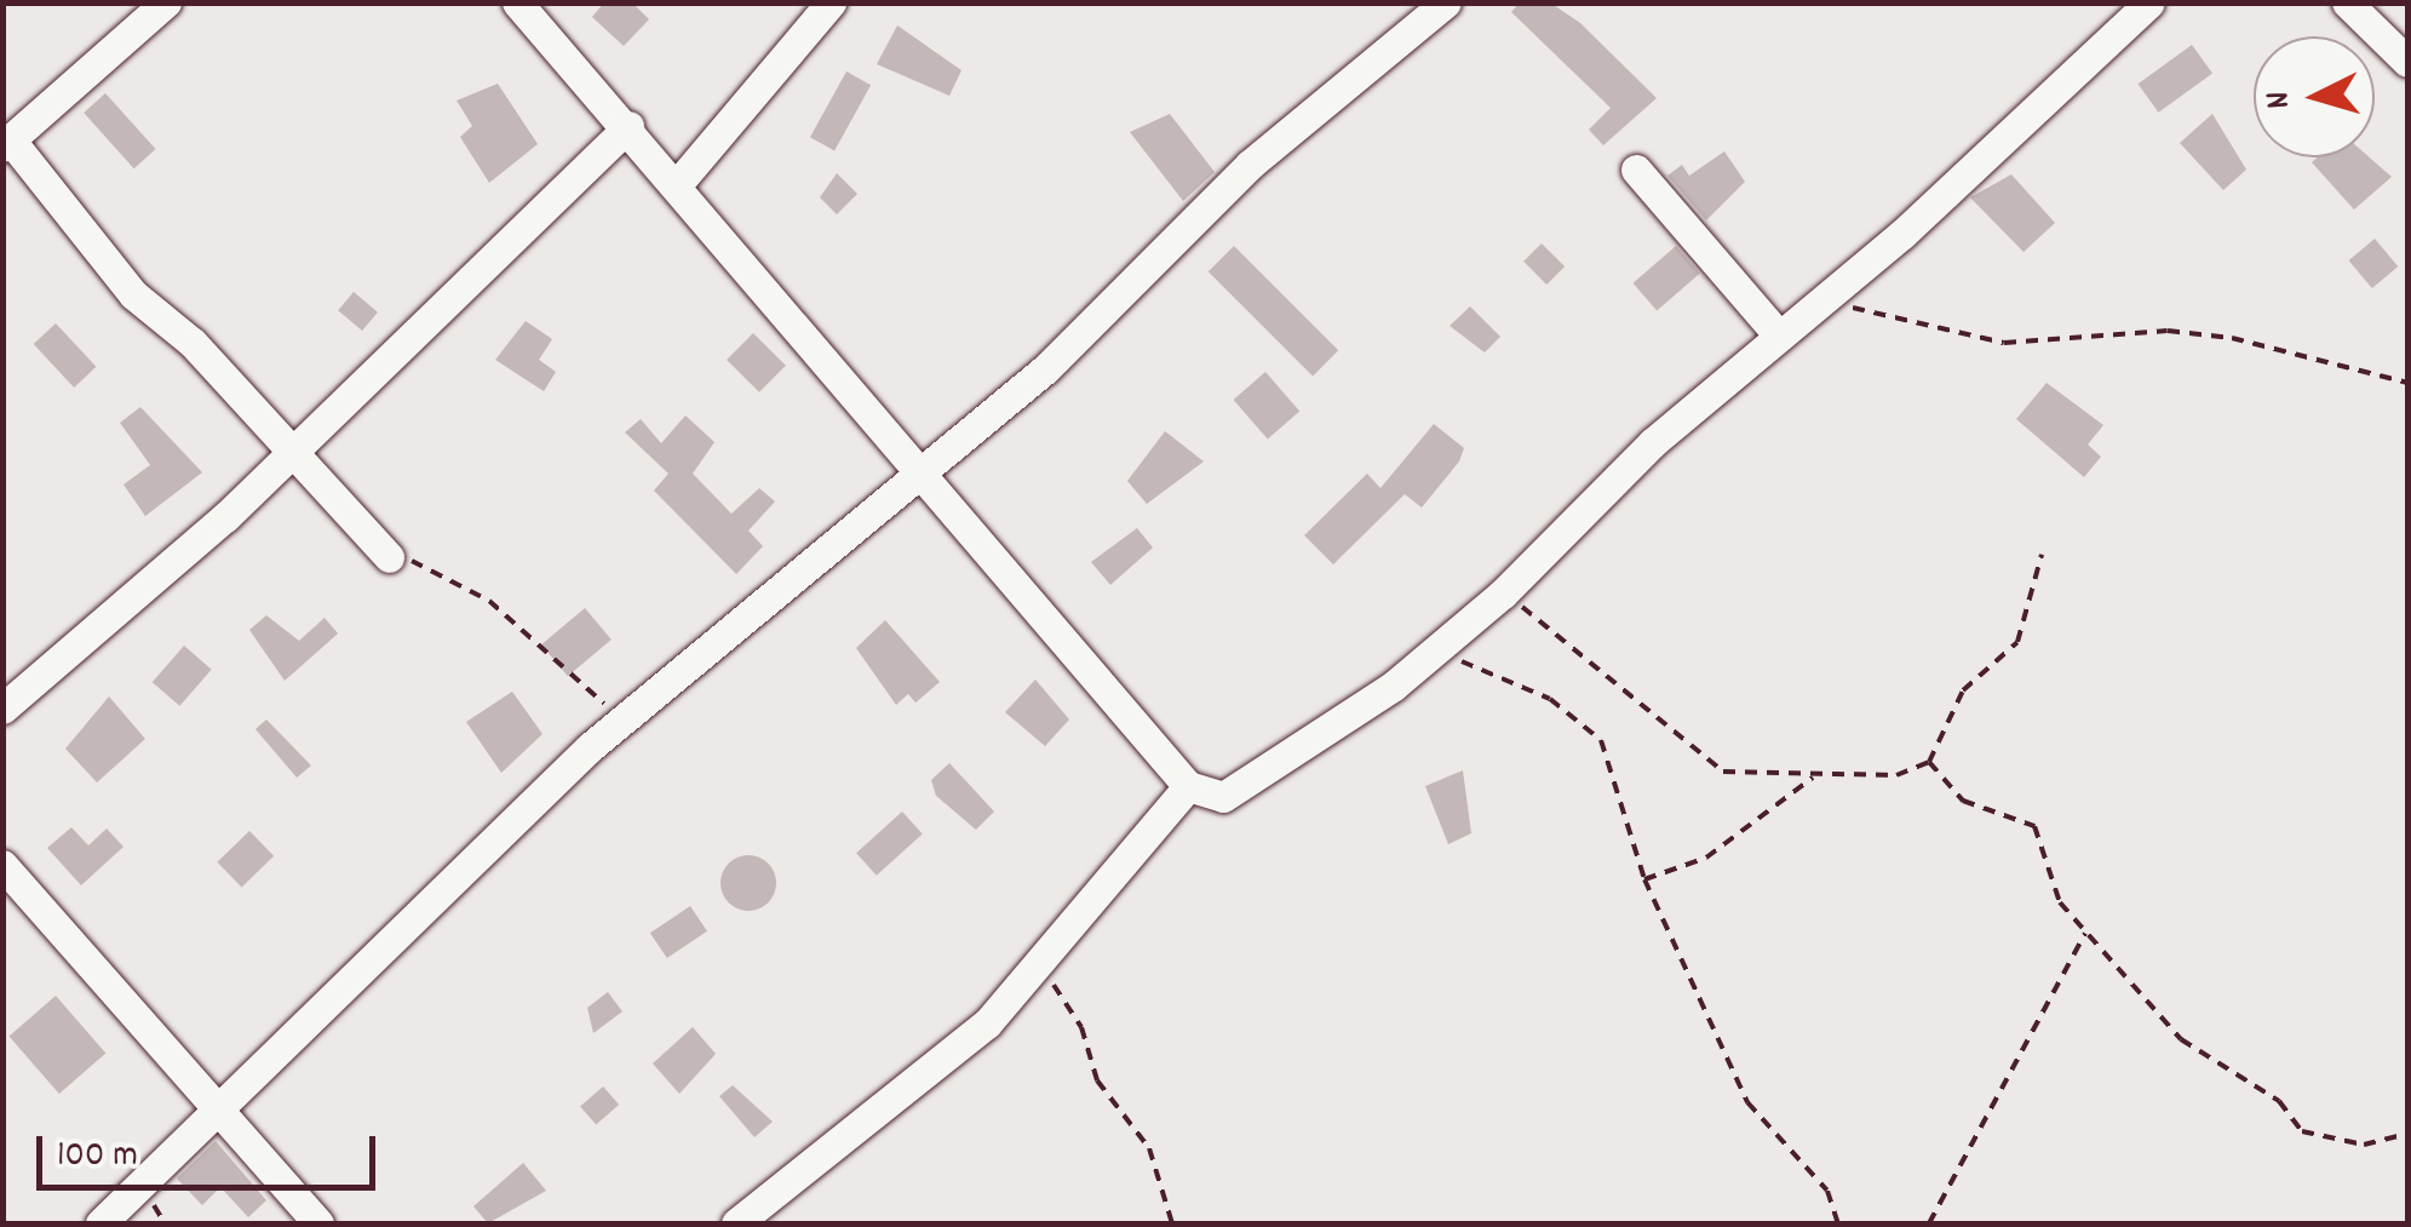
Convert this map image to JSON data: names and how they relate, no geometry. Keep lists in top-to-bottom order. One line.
{"scale_bar":"100 m","north":"left"}
